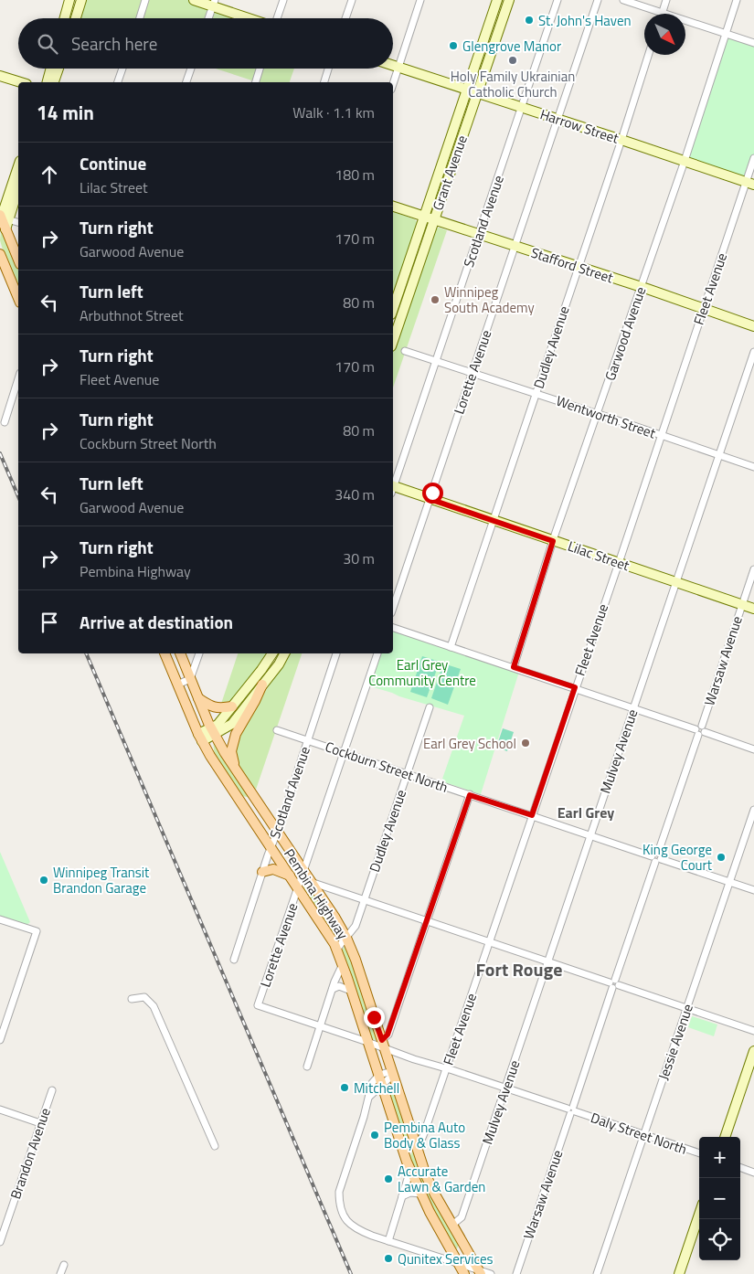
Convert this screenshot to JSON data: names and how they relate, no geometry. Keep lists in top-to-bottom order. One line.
{"streets":{"main road":["Harrow Street","Grant Avenue","Stafford Street","Lilac Street","Pembina Highway"],"street":["Scotland Avenue","Fleet Avenue","Garwood Avenue","Dudley Avenue","Lorette Avenue","Wentworth Street","Warsaw Avenue","Mulvey Avenue","Cockburn Street North","Jessie Avenue","Daly Street North","Brandon Avenue"]},"crossings":[["Harrow Street","Grant Avenue"],["Harrow Street","Scotland Avenue"],["Harrow Street","Fleet Avenue"],["Harrow Street","Garwood Avenue"],["Harrow Street","Dudley Avenue"],["Harrow Street","Lorette Avenue"],["Grant Avenue","Stafford Street"],["Scotland Avenue","Stafford Street"],["Scotland Avenue","Wentworth Street"],["Scotland Avenue","Cockburn Street North"],["Scotland Avenue","Pembina Highway"],["Stafford Street","Fleet Avenue"],["Stafford Street","Garwood Avenue"],["Stafford Street","Dudley Avenue"],["Stafford Street","Lorette Avenue"],["Fleet Avenue","Wentworth Street"],["Fleet Avenue","Lilac Street"],["Fleet Avenue","Cockburn Street North"],["Fleet Avenue","Pembina Highway"],["Fleet Avenue","Daly Street North"],["Garwood Avenue","Wentworth Street"],["Garwood Avenue","Lilac Street"],["Dudley Avenue","Wentworth Street"],["Dudley Avenue","Lilac Street"],["Dudley Avenue","Cockburn Street North"],["Dudley Avenue","Pembina Highway"],["Lorette Avenue","Wentworth Street"],["Lorette Avenue","Lilac Street"],["Lorette Avenue","Cockburn Street North"],["Lorette Avenue","Pembina Highway"],["Lorette Avenue","Daly Street North"],["Wentworth Street","Mulvey Avenue"],["Lilac Street","Warsaw Avenue"],["Lilac Street","Mulvey Avenue"],["Warsaw Avenue","Cockburn Street North"],["Warsaw Avenue","Daly Street North"],["Mulvey Avenue","Cockburn Street North"],["Mulvey Avenue","Pembina Highway"],["Mulvey Avenue","Daly Street North"],["Cockburn Street North","Jessie Avenue"],["Pembina Highway","Daly Street North"],["Jessie Avenue","Daly Street North"]],"districts":["Earl Grey","Fort Rouge"],"parks":["Earl Grey Community Centre"],"places":["St. John's Haven","Glengrove Manor","Holy Family Ukrainian Catholic Church","Winnipeg South Academy","Earl Grey School","King George Court","Winnipeg Transit Brandon Garage","Mitchell","Pembina Auto Body & Glass","Accurate Lawn & Garden","Qunitex Services"],"north":"bottom right","page":{"search":"Search here","heading":["14 min","Walk · 1.1 km"],"list":[["Continue","Lilac Street","180 m"],["Turn right","Garwood Avenue","170 m"],["Turn left","Arbuthnot Street","80 m"],["Turn right","Fleet Avenue","170 m"],["Turn right","Cockburn Street North","80 m"],["Turn left","Garwood Avenue","340 m"],["Turn right","Pembina Highway","30 m"],"Arrive at destination"],"map_buttons":["+","−"]}}
